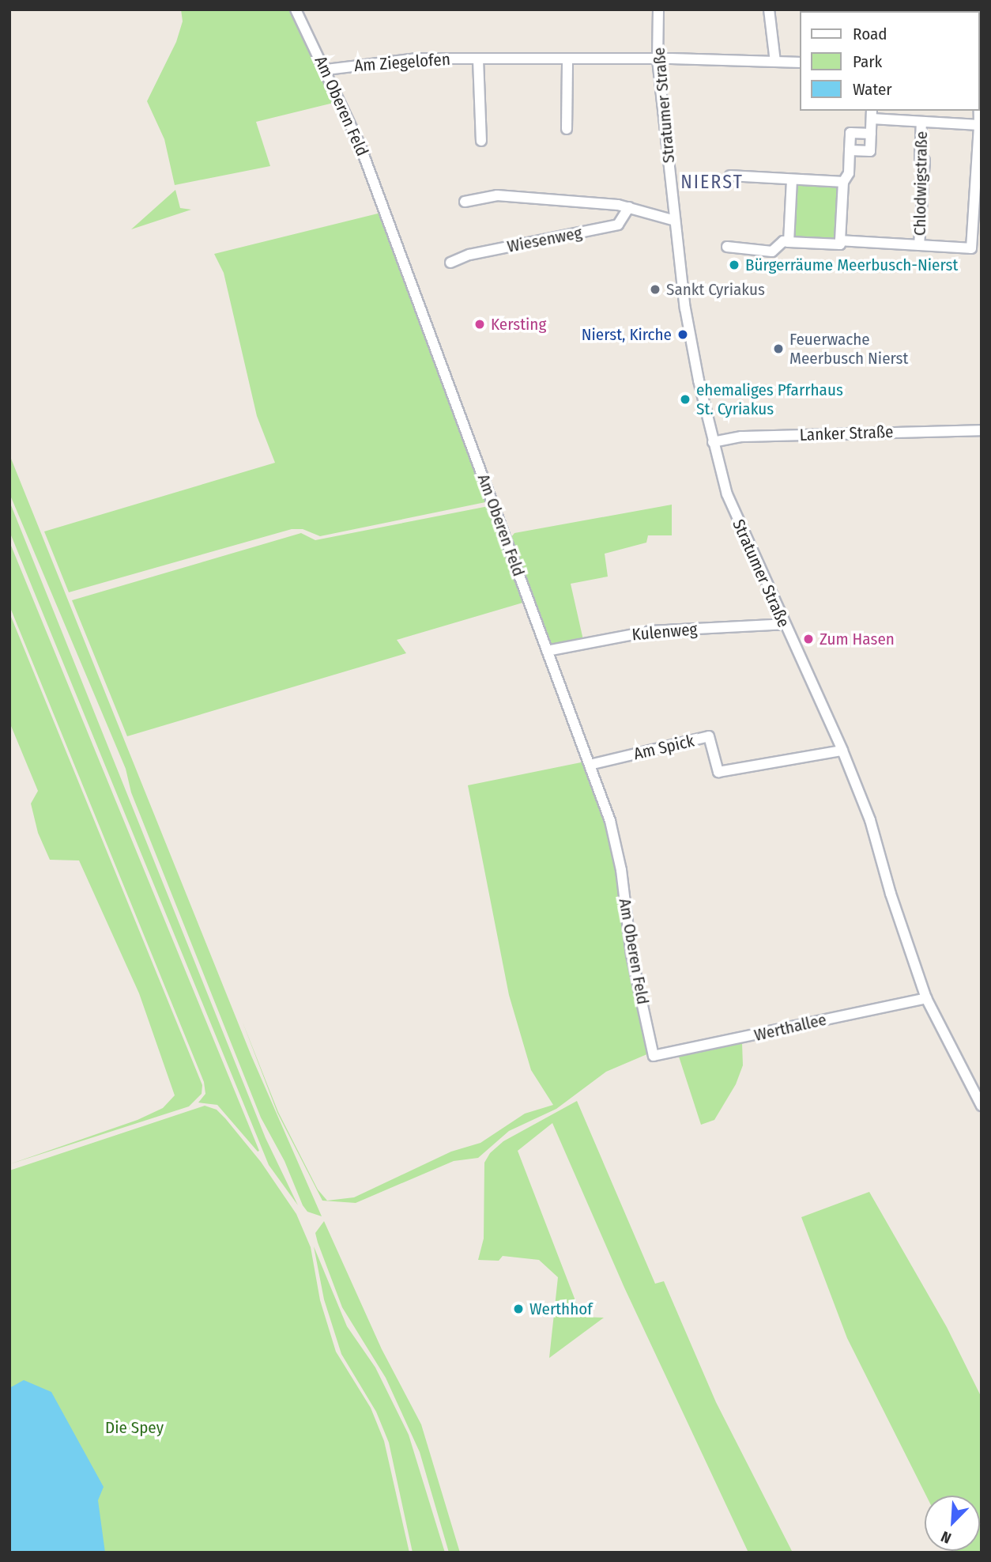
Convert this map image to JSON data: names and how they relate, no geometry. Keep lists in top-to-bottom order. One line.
{"streets":{"street":["Am Ziegelofen","Stratumer Straße","Am Oberen Feld","Chlodwigstraße","Wiesenweg","Lanker Straße","Kulenweg","Am Spick","Werthallee"]},"crossings":[["Am Ziegelofen","Stratumer Straße"],["Am Ziegelofen","Am Oberen Feld"],["Stratumer Straße","Wiesenweg"],["Stratumer Straße","Lanker Straße"],["Stratumer Straße","Kulenweg"],["Stratumer Straße","Am Spick"],["Stratumer Straße","Werthallee"],["Am Oberen Feld","Kulenweg"],["Am Oberen Feld","Am Spick"],["Am Oberen Feld","Werthallee"]],"districts":["NIERST"],"parks":["Die Spey"],"places":["Bürgerräume Meerbusch-Nierst","Sankt Cyriakus","Kersting","Nierst, Kirche","Feuerwache Meerbusch Nierst","ehemaliges Pfarrhaus St. Cyriakus","Zum Hasen","Werthhof"],"legend":["Road","Park","Water"],"north":"bottom left"}
